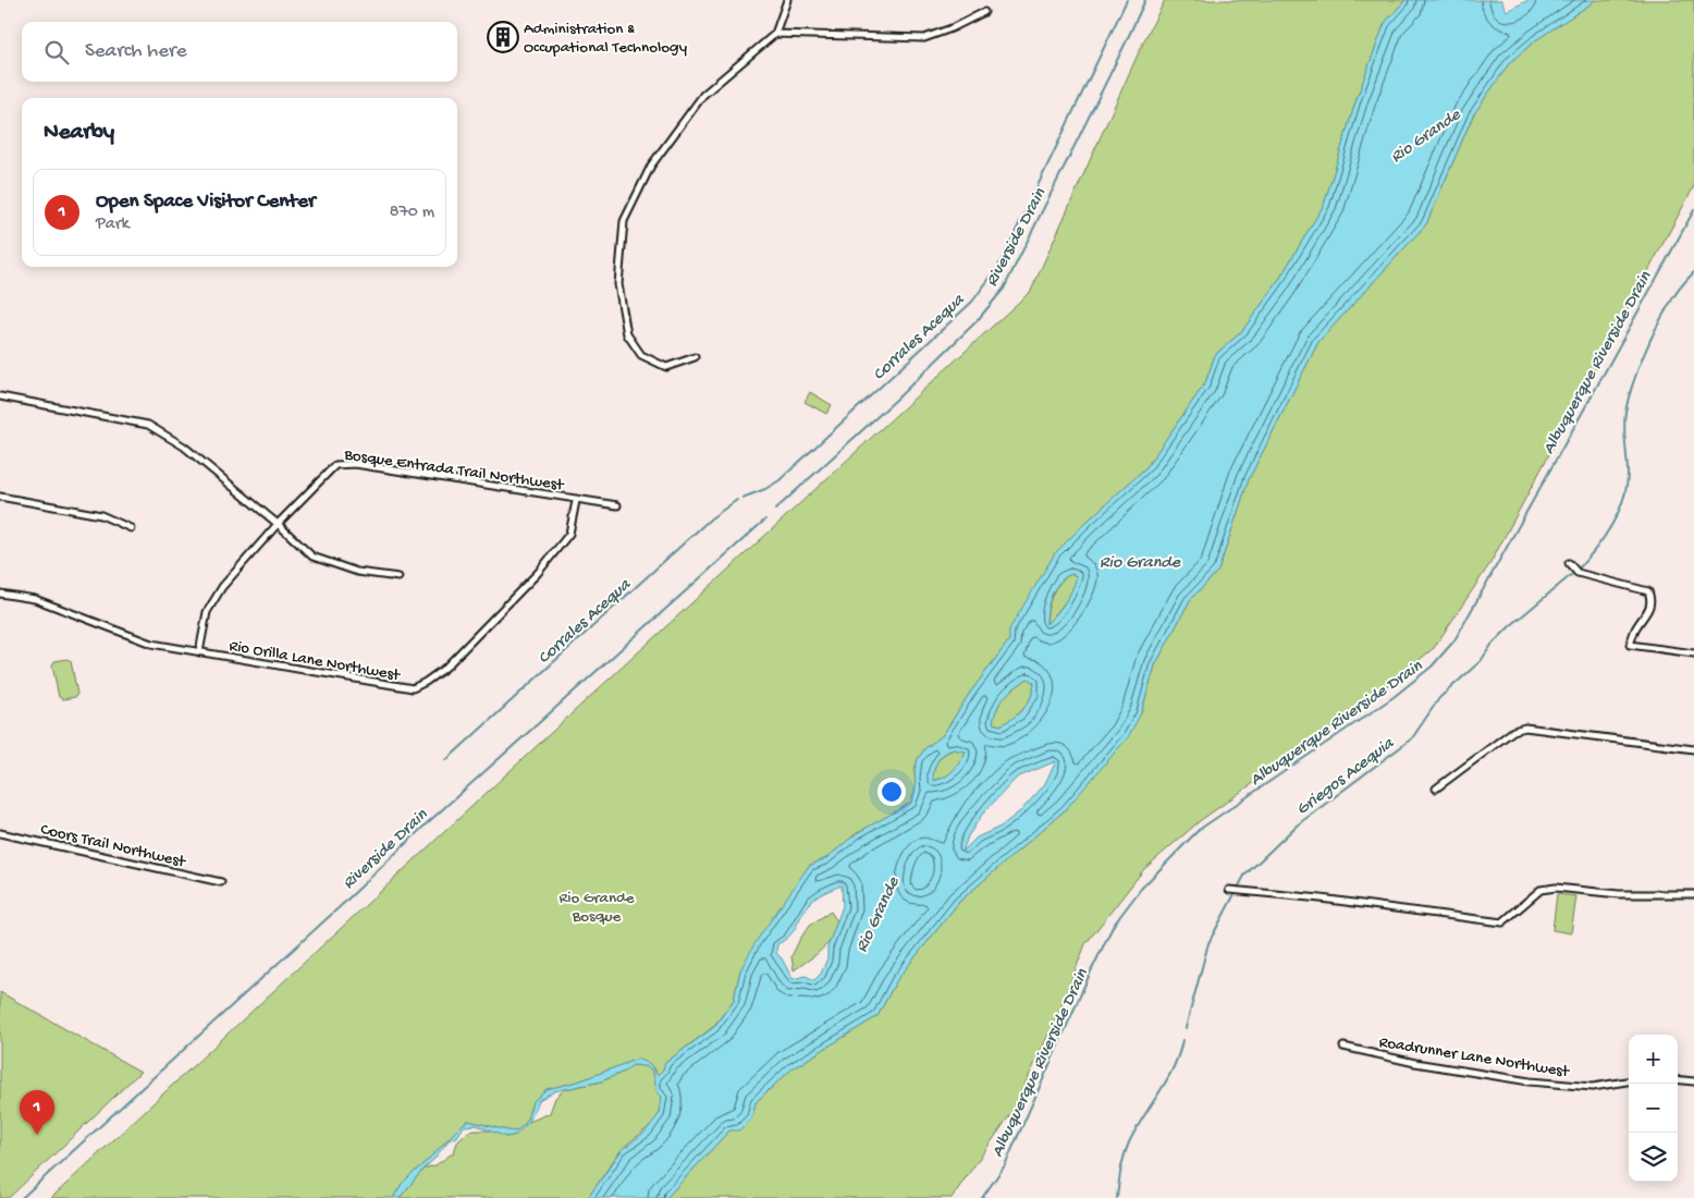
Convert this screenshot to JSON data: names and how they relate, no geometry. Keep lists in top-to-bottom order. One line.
{"streets":{"street":["Bosque Entrada Trail Northwest","Rio Orilla Lane Northwest","Coors Trail Northwest","Roadrunner Lane Northwest"]},"crossings":[["Bosque Entrada Trail Northwest","Rio Orilla Lane Northwest"]],"water":["Rio Grande","Riverside Drain","Corrales Acequa","Albuquerque Riverside Drain","Griegos Acequia"],"parks":["Rio Grande Bosque"],"places":{"building":["Administration & Occupational Technology"]},"page":{"search":"Search here","heading":"Nearby","list":[{"mark":"1","name":"Open Space Visitor Center","note":"Park","value":"870 m"}],"map_buttons":["+","−"],"pins":"1"}}
